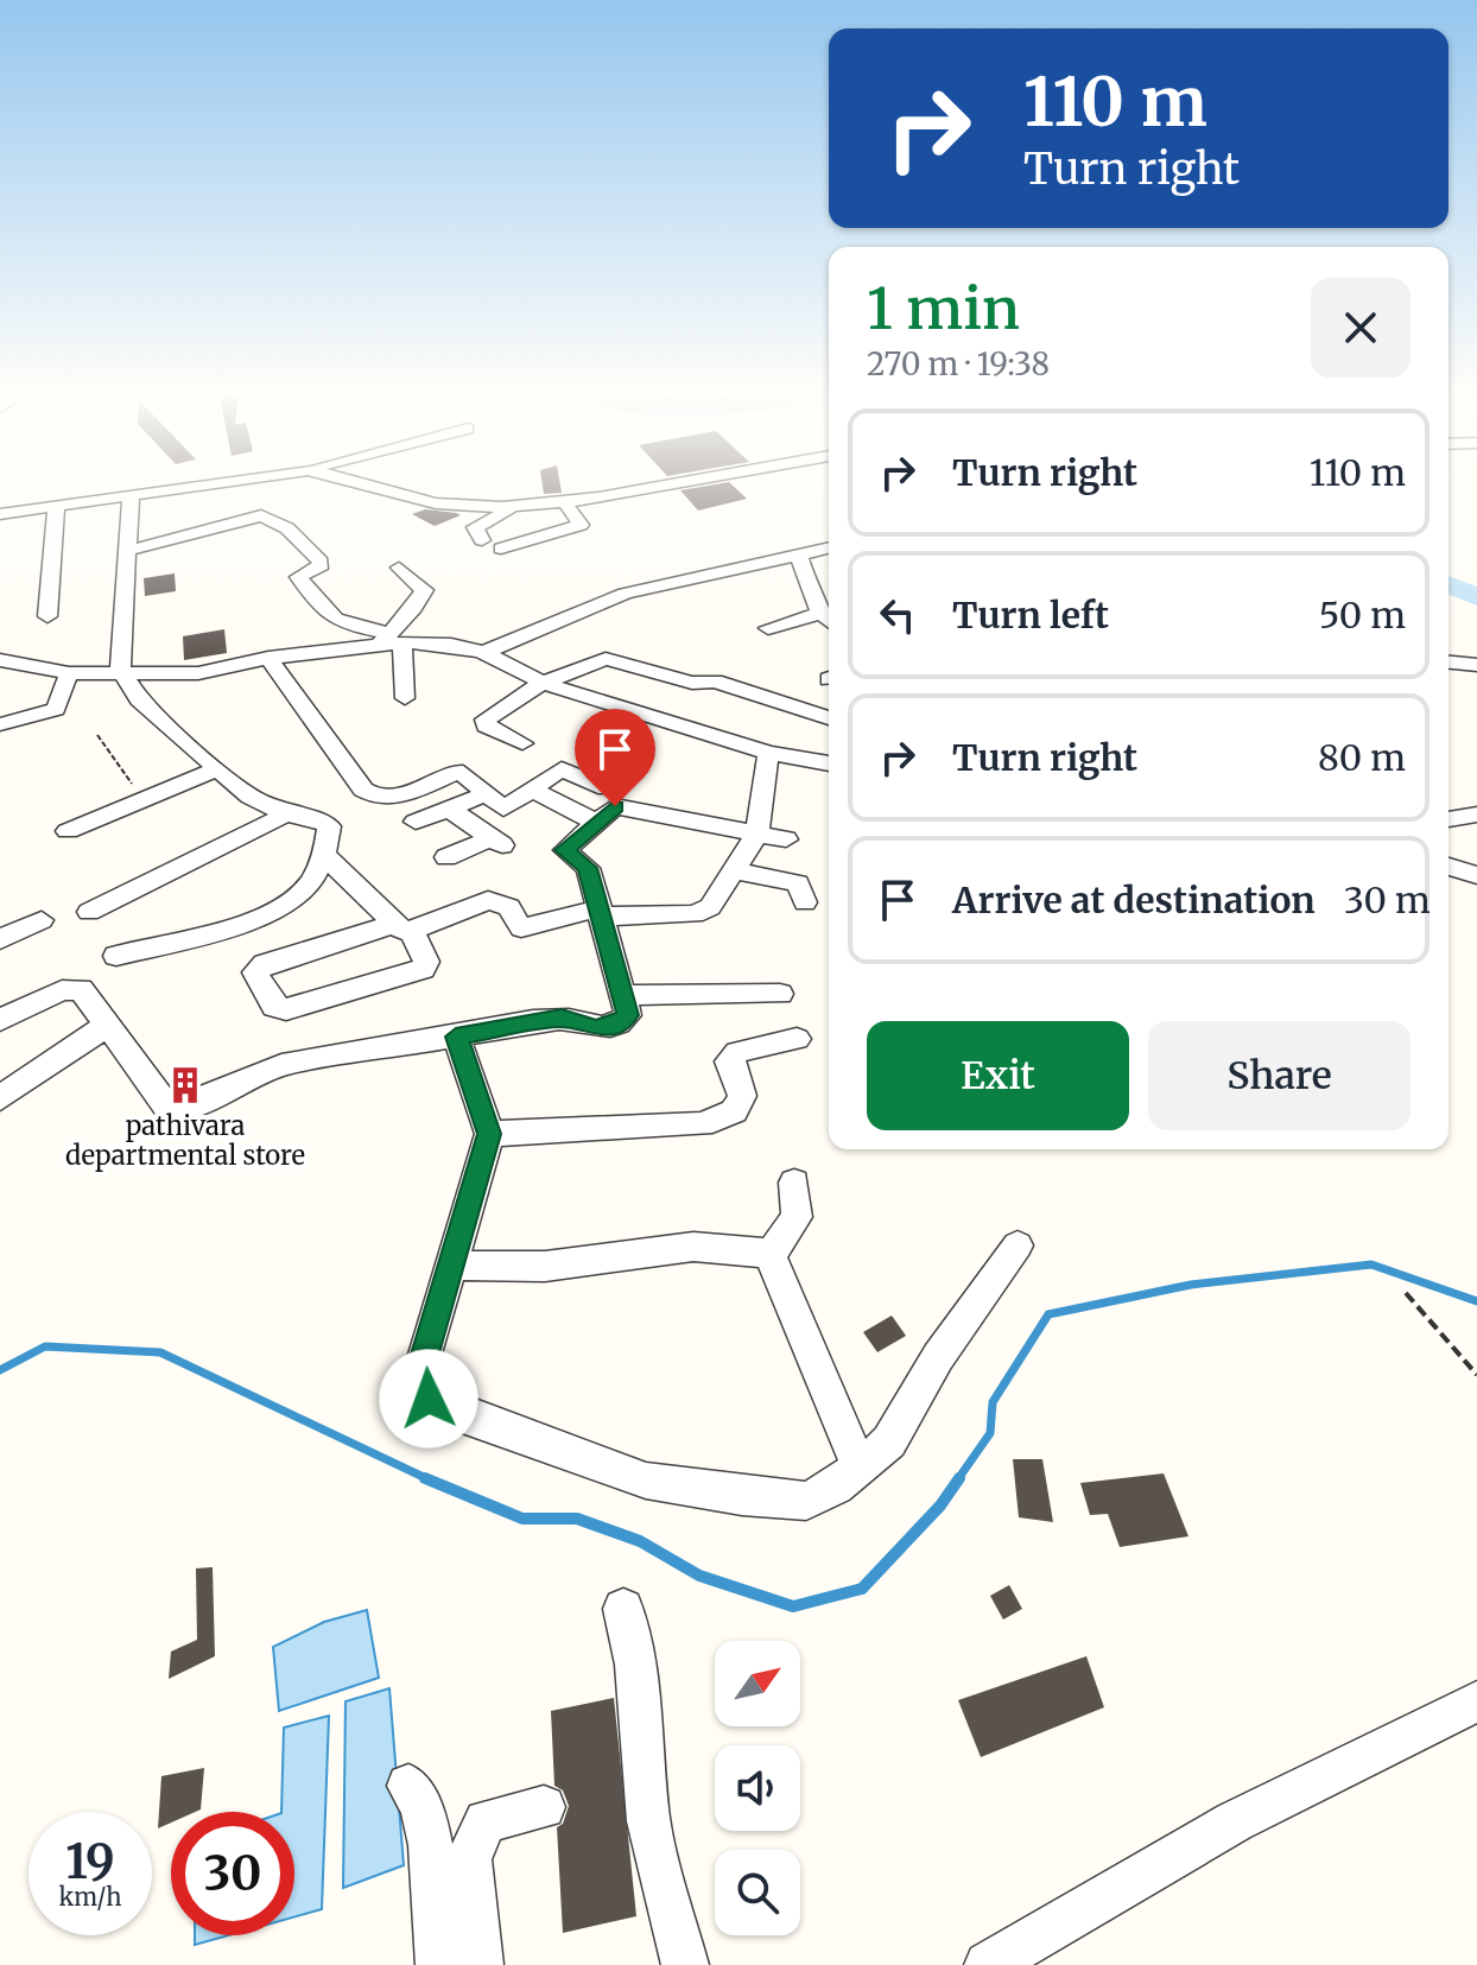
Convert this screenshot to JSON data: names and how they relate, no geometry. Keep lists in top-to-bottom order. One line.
{"places":{"building":["pathivara departmental store"]},"north":"top right","page":{"turn":["110 m","Turn right"],"heading":["1 min","270 m · 19:38"],"list":[{"name":"Turn right","value":"110 m"},{"name":"Turn left","value":"50 m"},{"name":"Turn right","value":"80 m"},{"name":"Arrive at destination","value":"30 m"}],"buttons":["Exit","Share"],"speed":"19 km/h","limit":"30"}}
